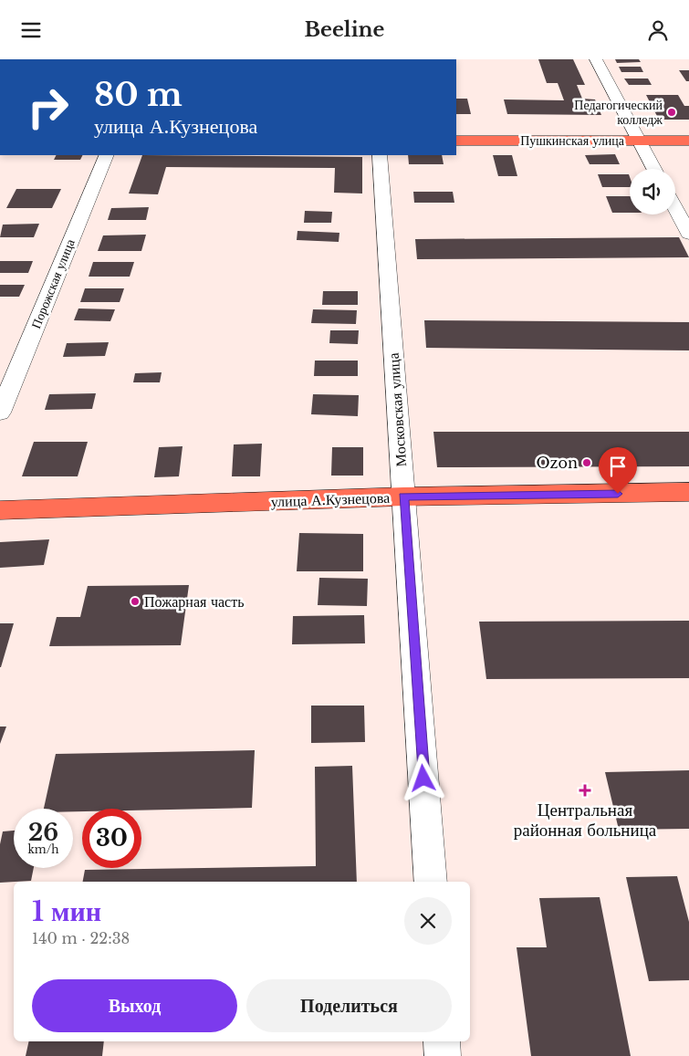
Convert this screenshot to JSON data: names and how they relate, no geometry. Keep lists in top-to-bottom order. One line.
{"streets":{"main road":["Пушкинская улица","улица А.Кузнецова"],"street":["Порожская улица","Московская улица"]},"crossings":[["Московская улица","улица А.Кузнецова"]],"places":{"other":["Педагогический колледж","Ozon","Пожарная часть"],"health":["Центральная районная больница"]},"page":{"header":"Beeline","turn":["80 m","улица А.Кузнецова"],"speed":"26 km/h","limit":"30","heading":["1 мин","140 m · 22:38"],"buttons":["Выход","Поделиться"]}}
